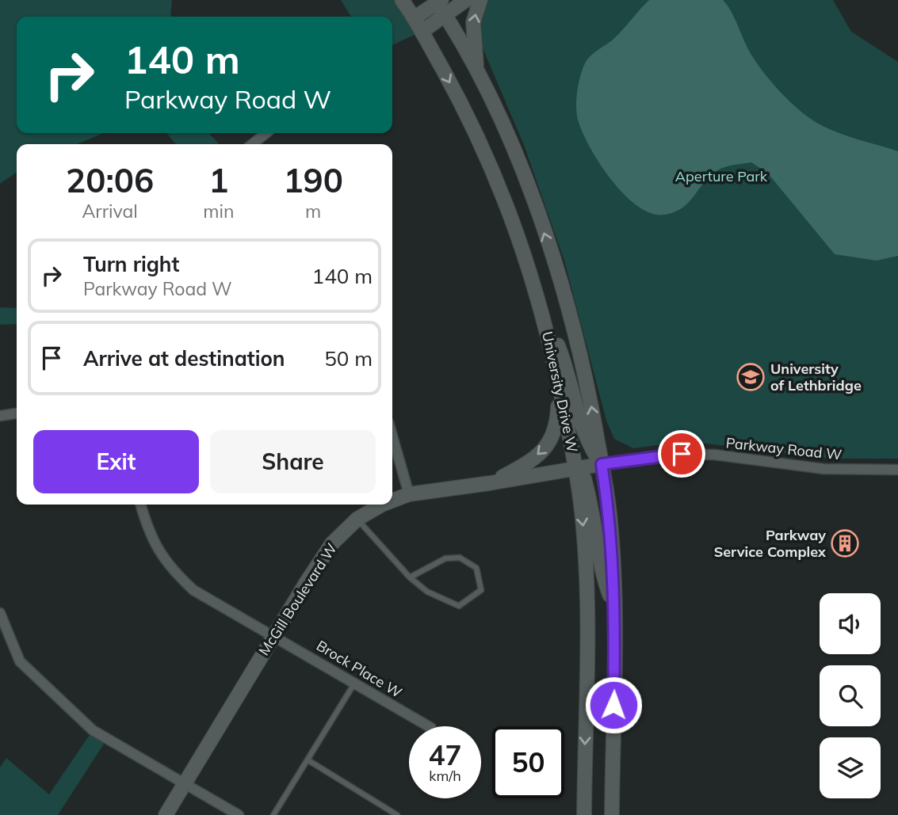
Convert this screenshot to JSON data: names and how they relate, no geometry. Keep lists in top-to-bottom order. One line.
{"streets":{"main road":["University Drive W","McGill Boulevard W"],"street":["Parkway Road W","Brock Place W"]},"crossings":[["University Drive W","Parkway Road W"],["University Drive W","McGill Boulevard W"],["Parkway Road W","McGill Boulevard W"],["McGill Boulevard W","Brock Place W"]],"parks":["Aperture Park"],"places":{"school or university":["University of Lethbridge"],"building":["Parkway Service Complex"]},"page":{"turn":["140 m","Parkway Road W"],"eta":["20:06","Arrival","1","min","190","m"],"list":[{"name":"Turn right","note":"Parkway Road W","value":"140 m"},{"name":"Arrive at destination","value":"50 m"}],"buttons":["Exit","Share"],"speed":"47 km/h","limit":"50"}}
